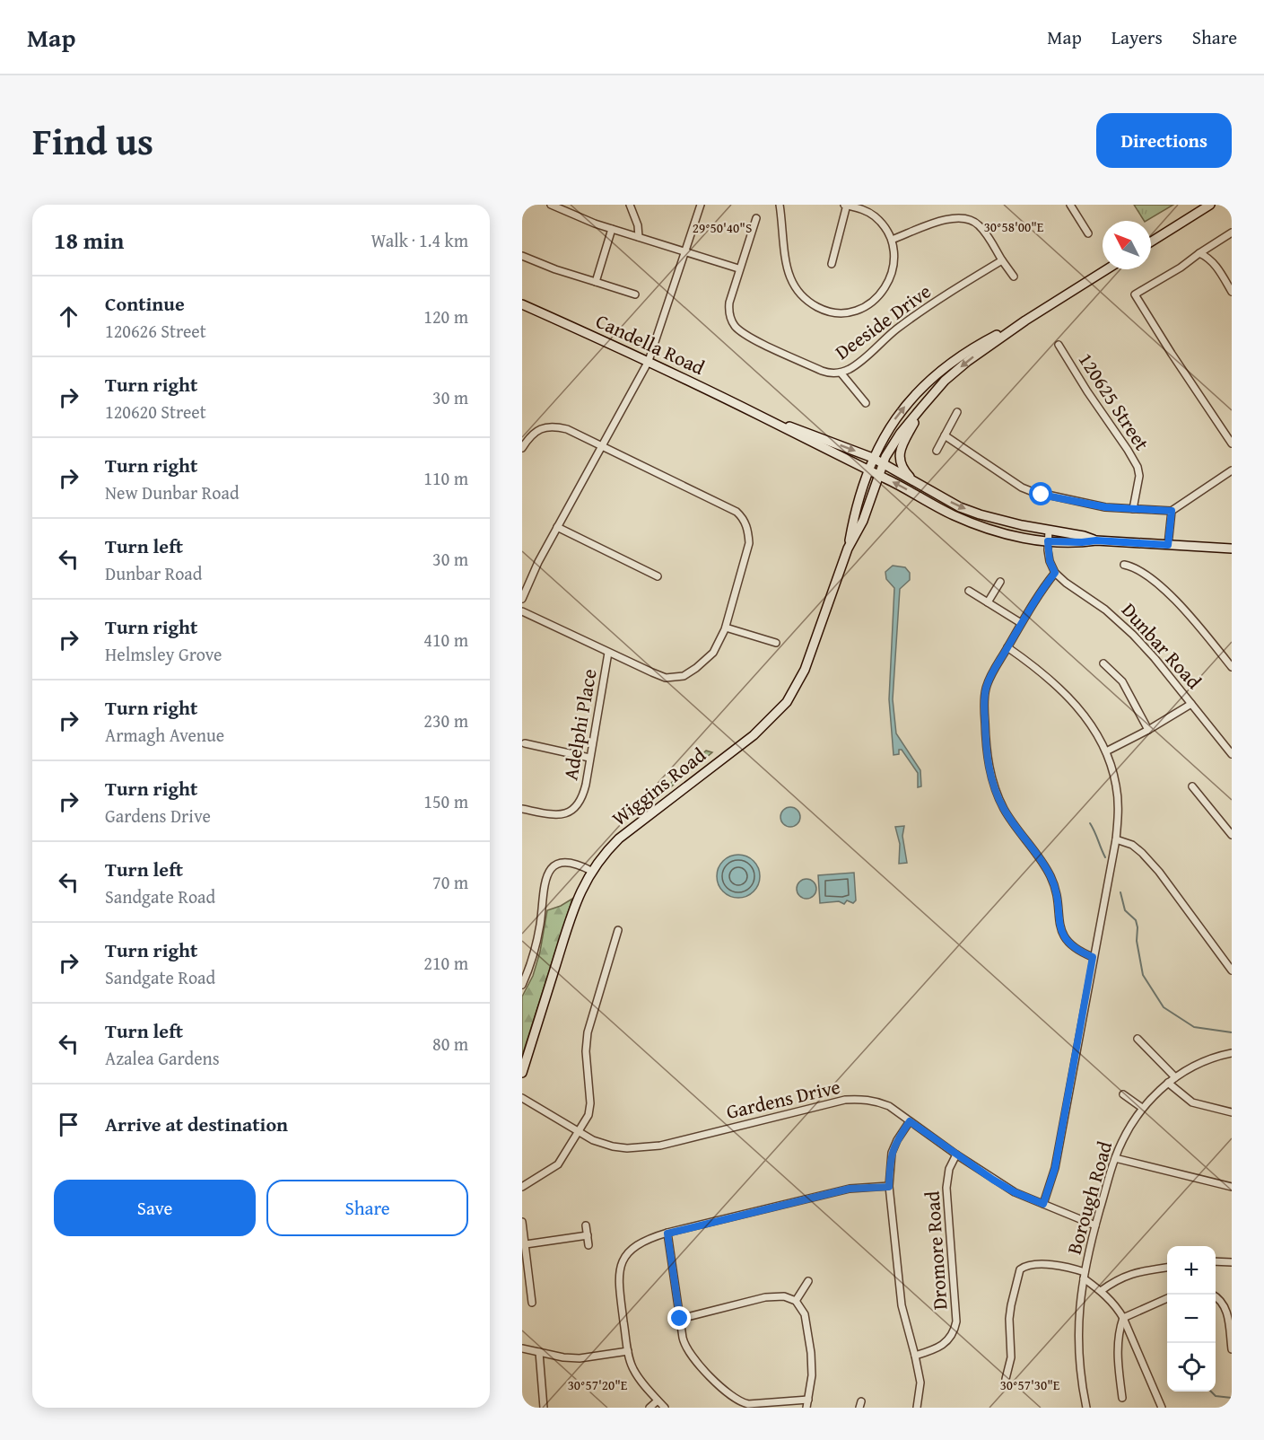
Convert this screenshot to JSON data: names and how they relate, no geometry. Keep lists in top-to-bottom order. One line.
{"streets":{"street":["Deeside Drive","Candella Road","120625 Street","Dunbar Road","Adelphi Place","Wiggins Road","Gardens Drive","Borough Road","Dromore Road"]},"crossings":[["Candella Road","Wiggins Road"],["Gardens Drive","Borough Road"],["Gardens Drive","Dromore Road"]],"north":"top left","page":{"header":"Map","nav":["Map","Layers","Share"],"title":"Find us","buttons":["Directions",["Save","Share"]],"heading":["18 min","Walk · 1.4 km"],"list":[["Continue","120626 Street","120 m"],["Turn right","120620 Street","30 m"],["Turn right","New Dunbar Road","110 m"],["Turn left","Dunbar Road","30 m"],["Turn right","Helmsley Grove","410 m"],["Turn right","Armagh Avenue","230 m"],["Turn right","Gardens Drive","150 m"],["Turn left","Sandgate Road","70 m"],["Turn right","Sandgate Road","210 m"],["Turn left","Azalea Gardens","80 m"],"Arrive at destination"],"map_buttons":["+","−"]},"coordinates":["30°58'00\"E","29°50'40\"S","30°57'20\"E","30°57'30\"E"]}
